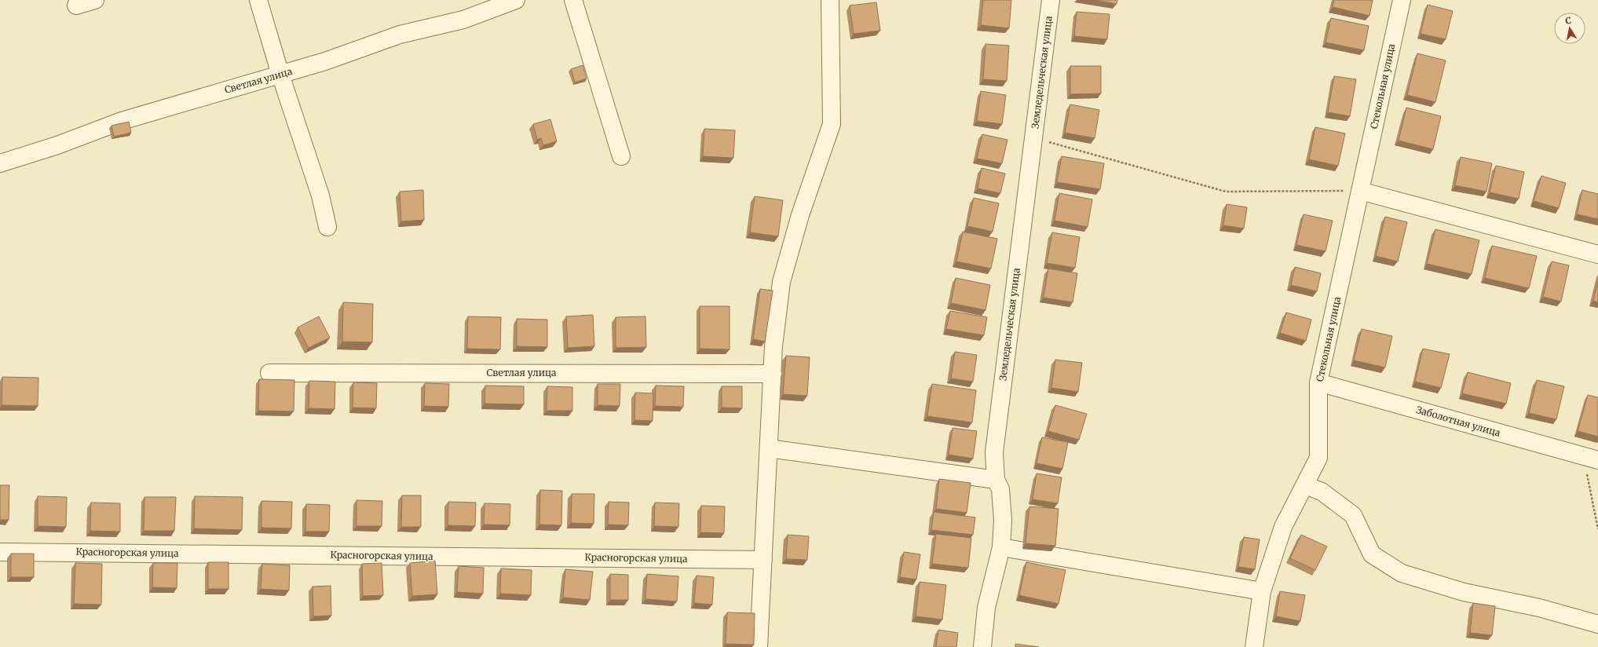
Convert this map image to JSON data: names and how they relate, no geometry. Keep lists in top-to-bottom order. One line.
{"streets":{"street":["Земледельческая улица","Светлая улица","Стекольная улица","Заболотная улица","Красногорская улица"]},"crossings":[["Стекольная улица","Заболотная улица"]],"north":"top"}
